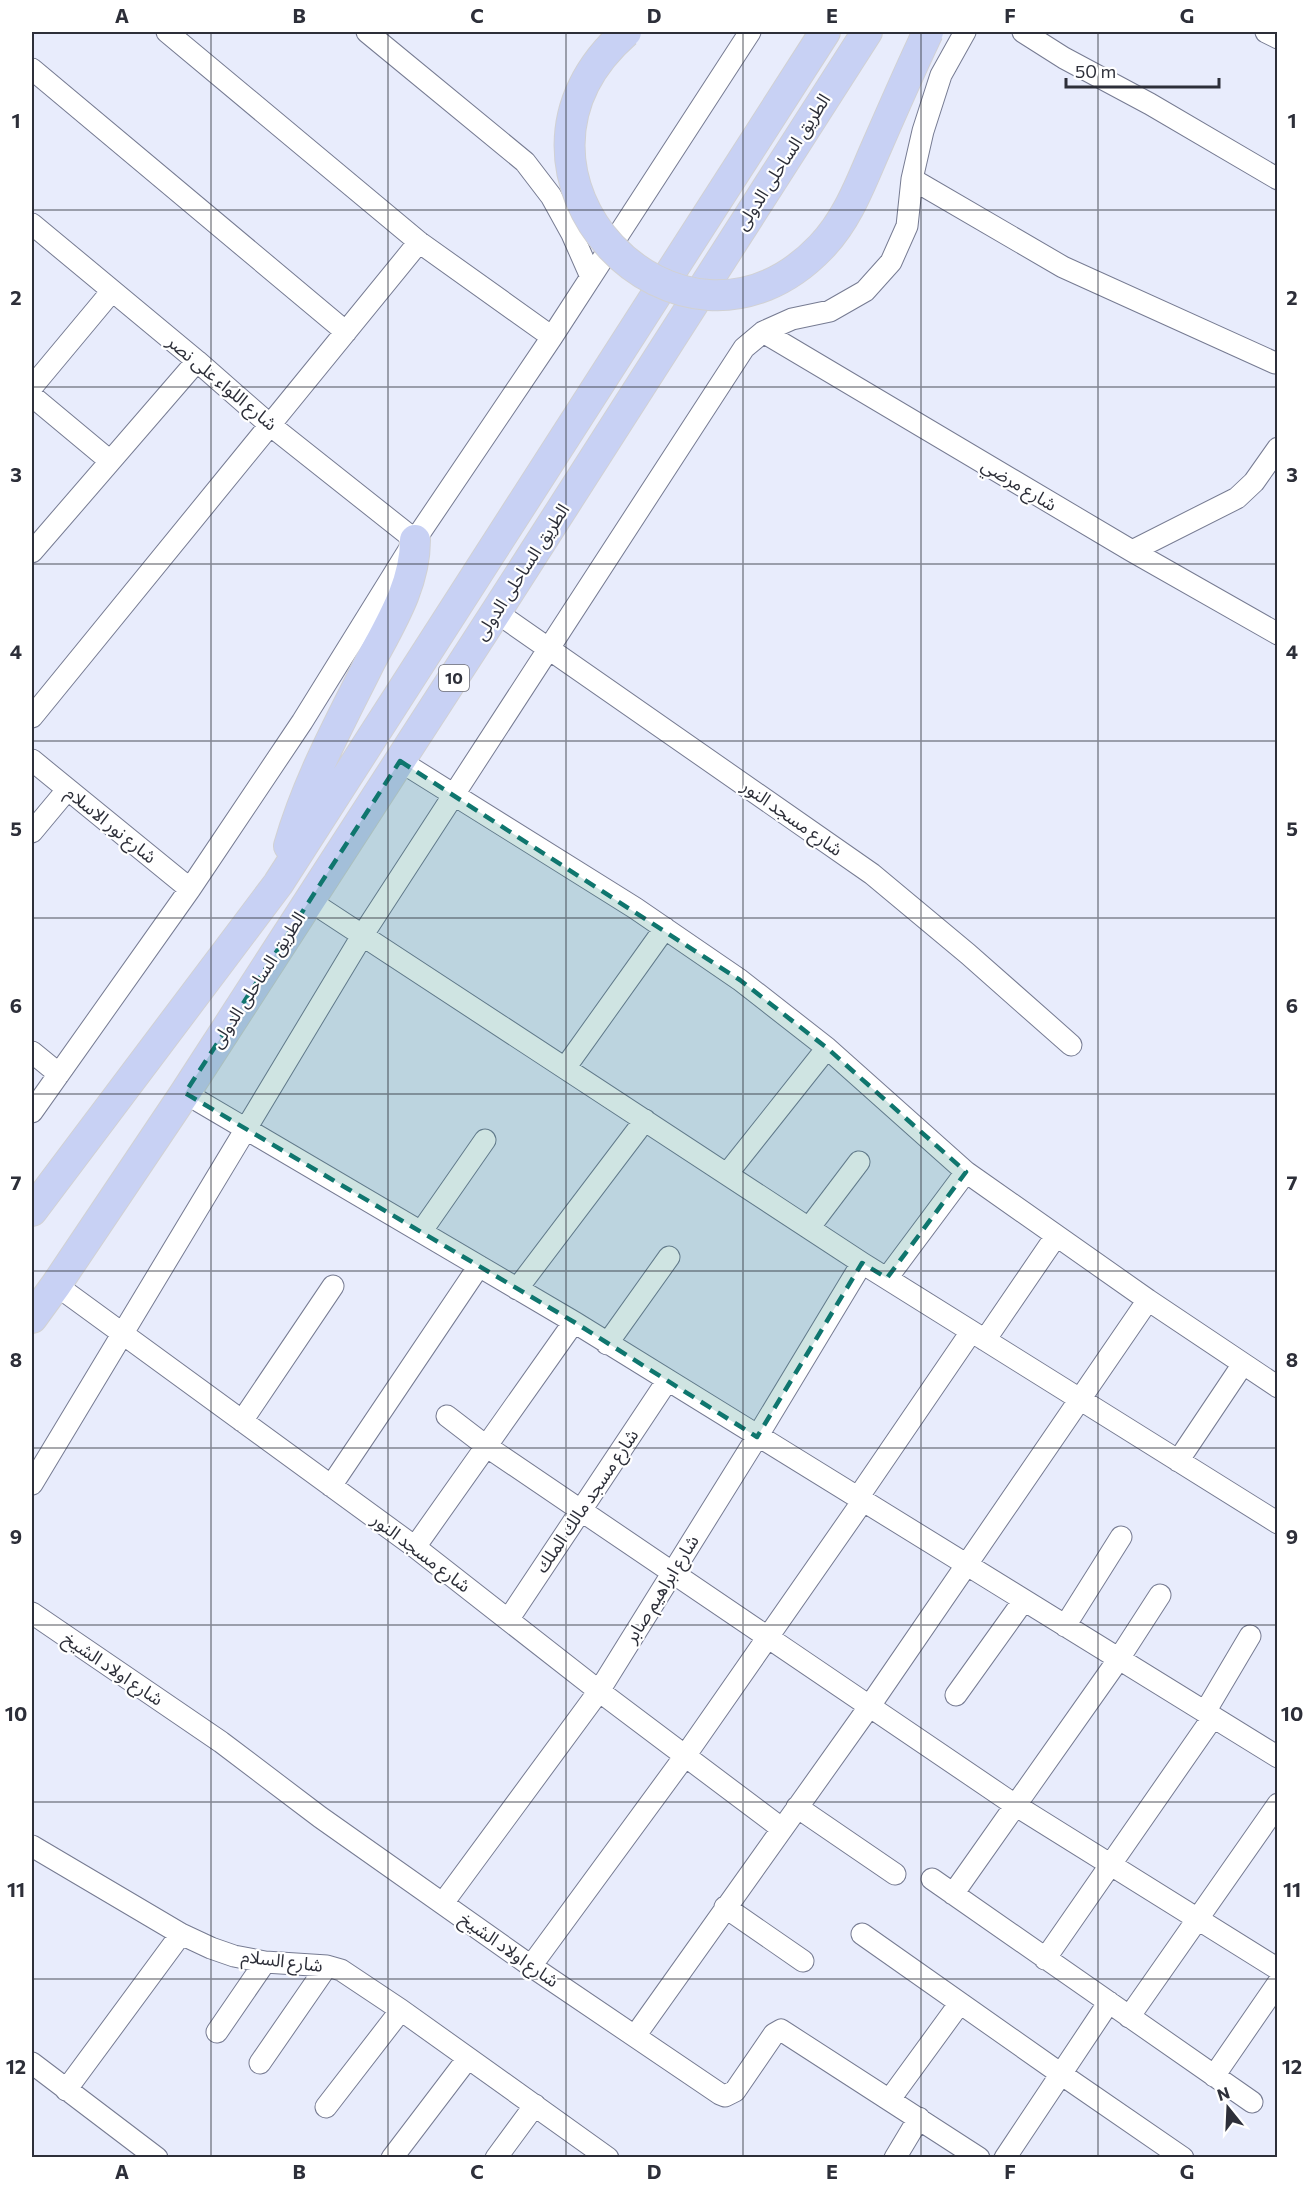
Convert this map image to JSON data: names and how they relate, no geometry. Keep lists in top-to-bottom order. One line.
{"streets":{"highway":["الطريق الساحلى الدولى","10"],"street":["شارع اللواء على نصر","شارع مرضي","شارع مسجد النور","شارع نور الاسلام","شارع مسجد مالك الملك","شارع ابراهيم صابر","شارع اولاد الشيخ","شارع السلام"]},"crossings":[["الطريق الساحلى الدولى","شارع مسجد النور"],["شارع مسجد النور","شارع مسجد مالك الملك"],["شارع مسجد النور","شارع ابراهيم صابر"],["شارع ابراهيم صابر","شارع اولاد الشيخ"]],"scale_bar":"50 m","north":"top","grid":{"columns":["A","B","C","D","E","F","G"],"rows":["1","2","3","4","5","6","7","8","9","10","11","12"]}}
